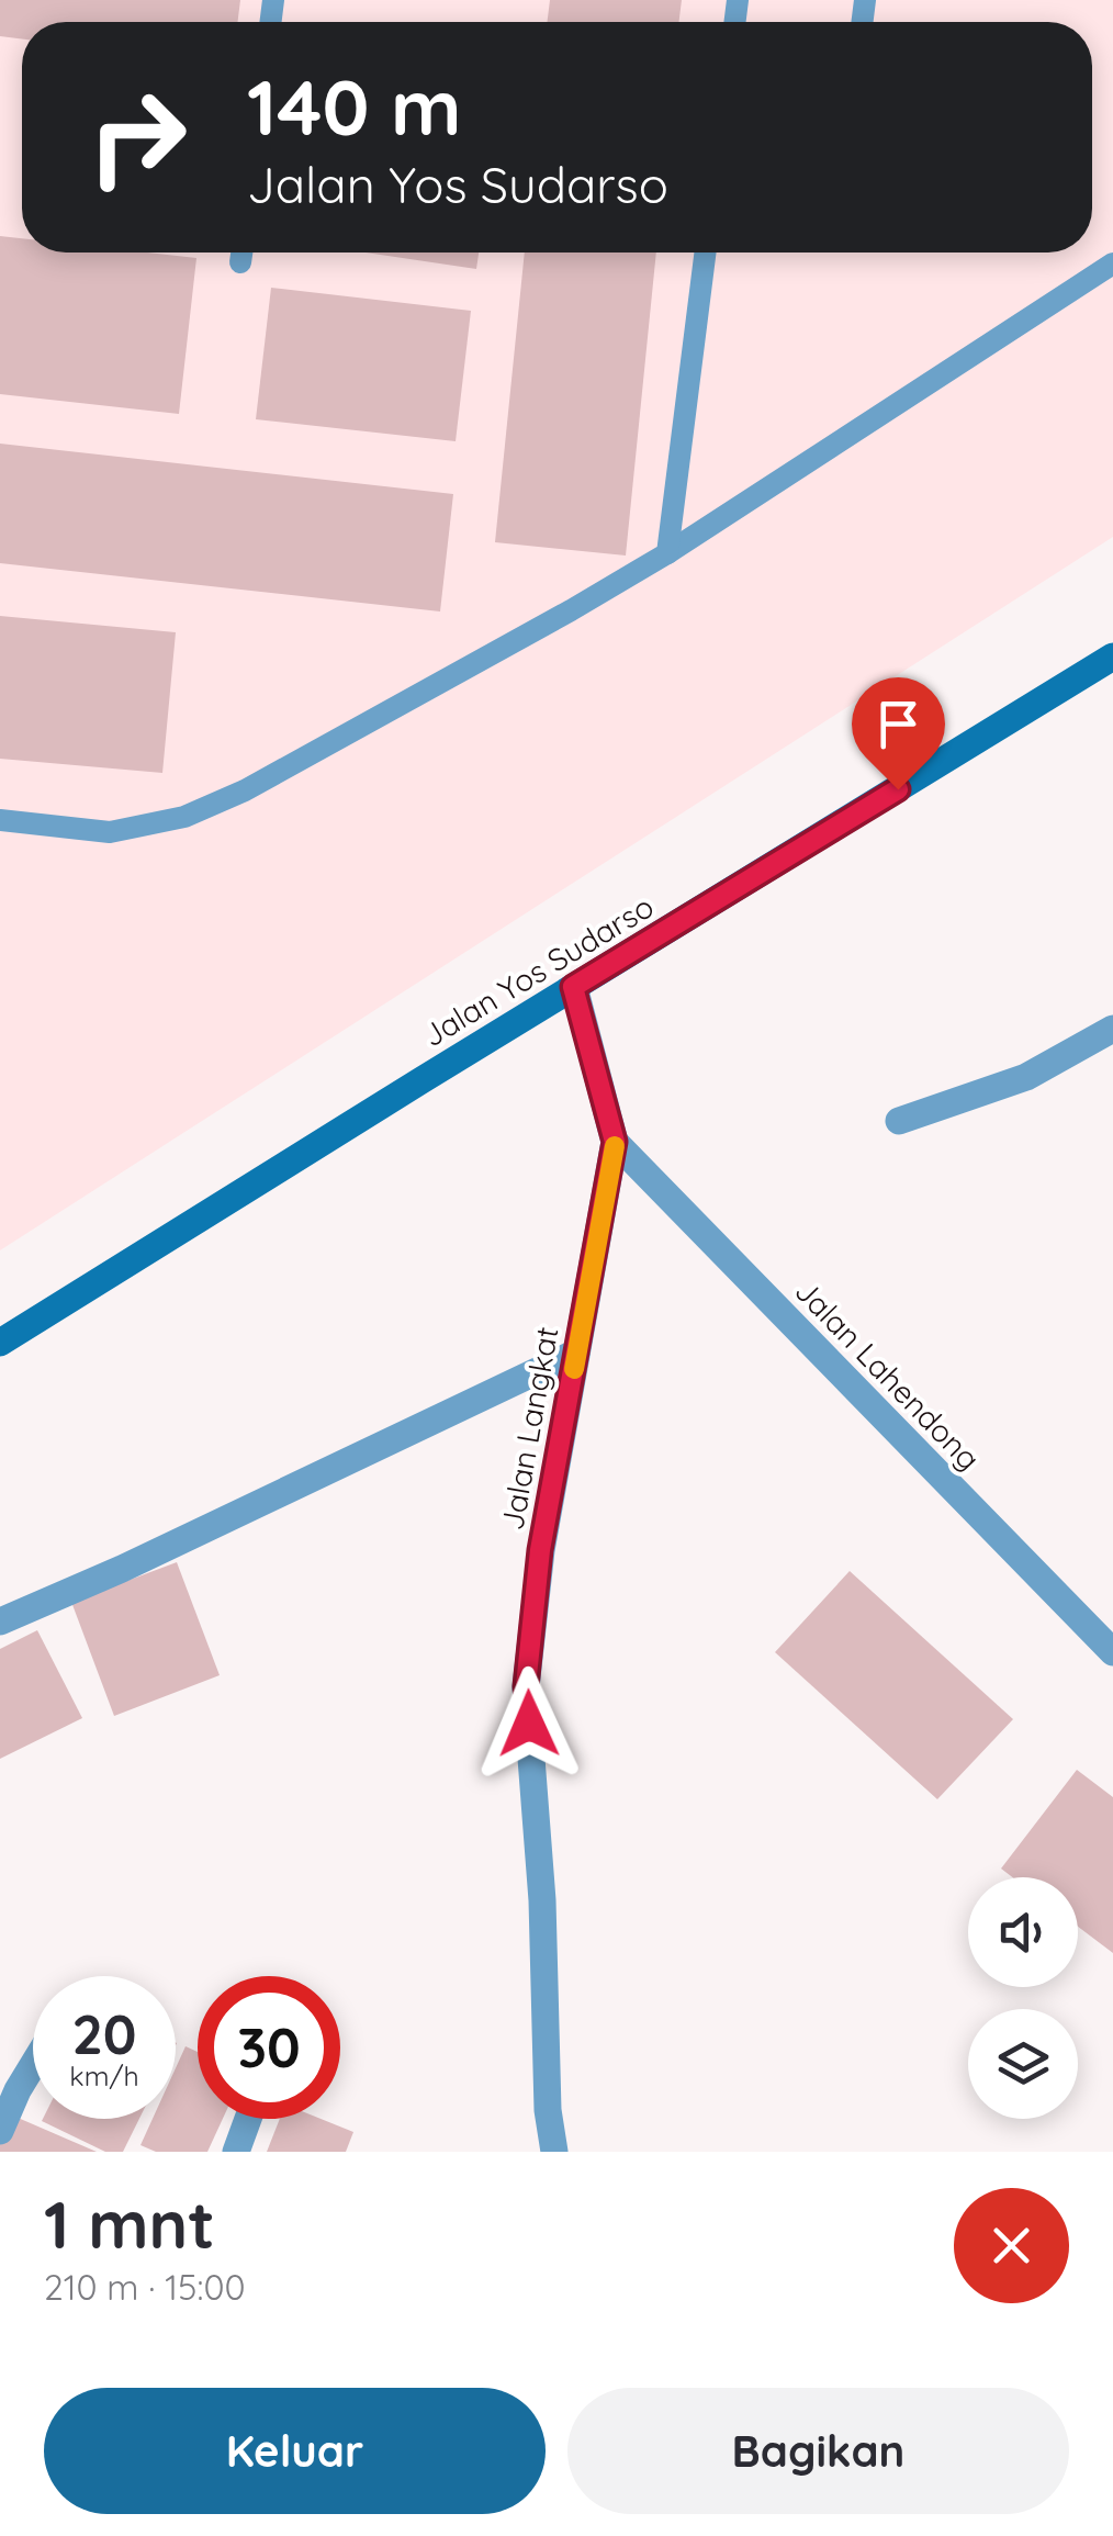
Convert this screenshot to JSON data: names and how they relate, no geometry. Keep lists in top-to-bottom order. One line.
{"streets":{"main road":["Jalan Yos Sudarso"],"street":["Jalan Lahendong","Jalan Langkat"]},"crossings":[["Jalan Yos Sudarso","Jalan Langkat"],["Jalan Lahendong","Jalan Langkat"]],"page":{"turn":["140 m","Jalan Yos Sudarso"],"speed":"20 km/h","limit":"30","heading":["1 mnt","210 m · 15:00"],"buttons":["Keluar","Bagikan"]}}
